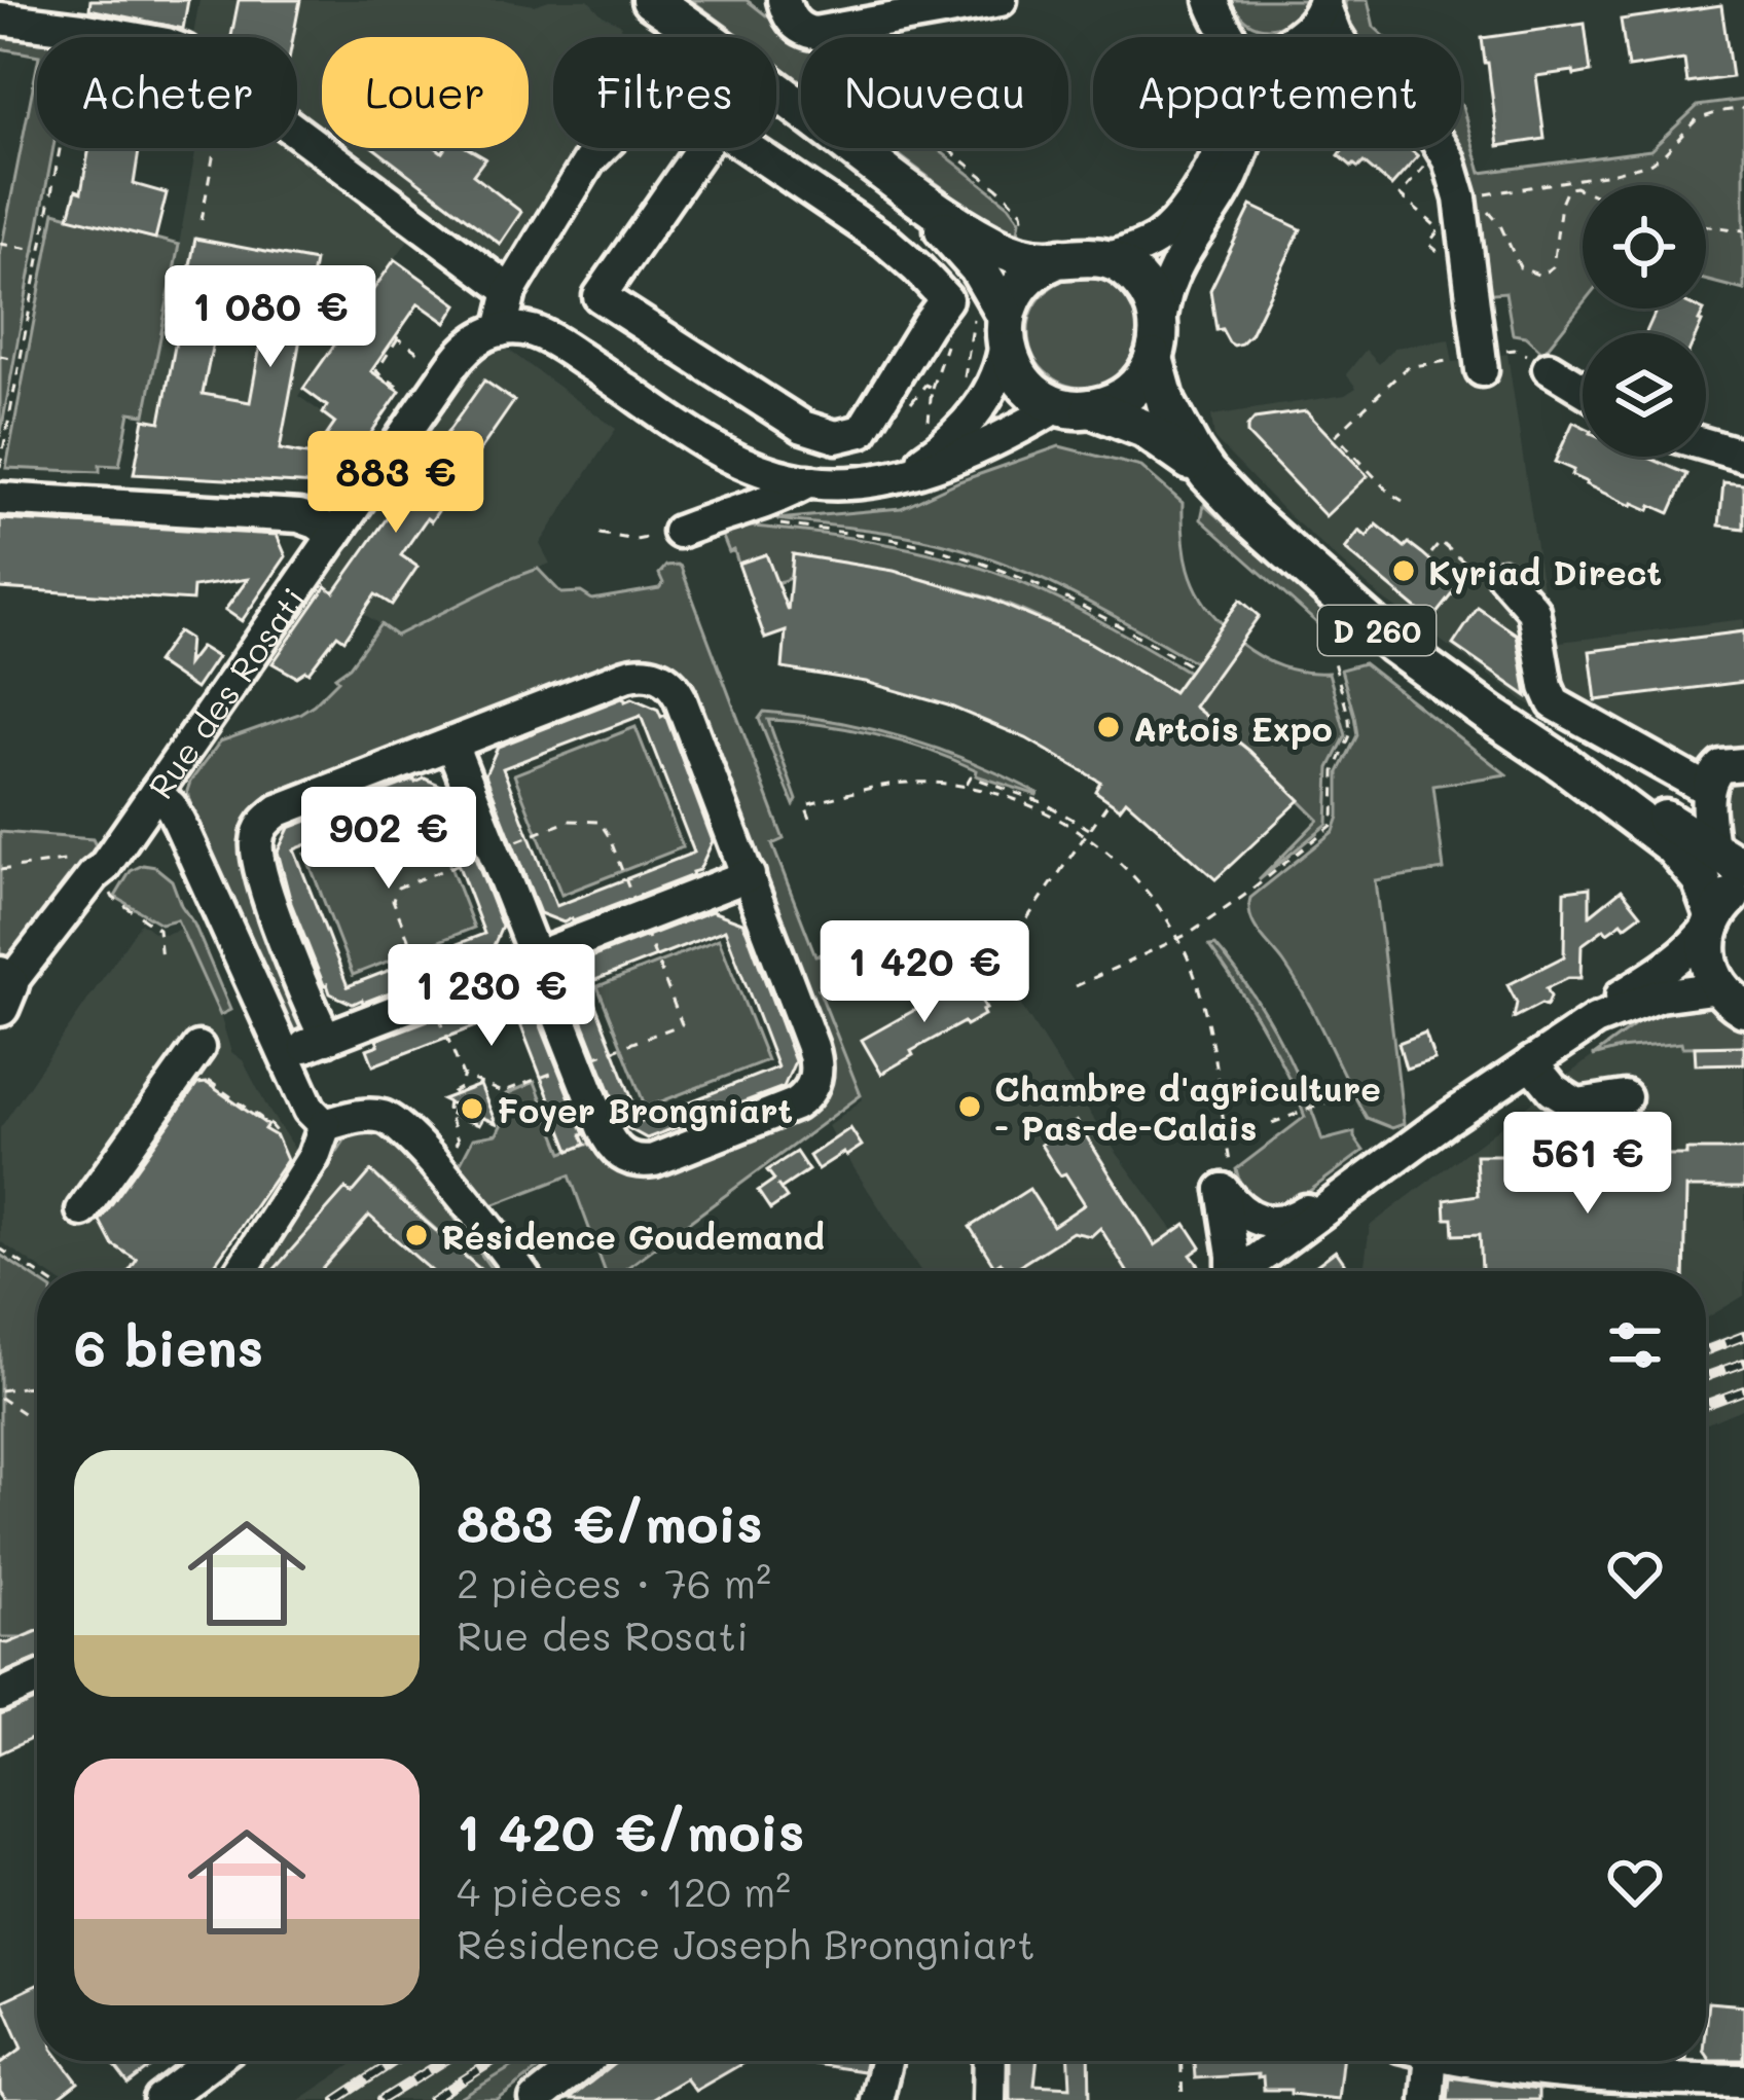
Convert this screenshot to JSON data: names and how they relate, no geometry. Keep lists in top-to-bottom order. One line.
{"streets":{"main road":["D 260"],"street":["Rue des Rosati"]},"places":["Kyriad Direct","Artois Expo","Chambre d'agriculture - Pas-de-Calais","Foyer Brongniart","Résidence Goudemand"],"page":{"chip":["Acheter","Louer","Filtres","Nouveau","Appartement"],"price":["1 080 €","883 €","902 €","1 420 €","1 230 €","561 €"],"heading":"6 biens","list":[{"name":"883 €/mois","note":"2 pièces · 76 m² · Rue des Rosati"},{"name":"1 420 €/mois","note":"4 pièces · 120 m² · Résidence Joseph Brongniart"}]}}
